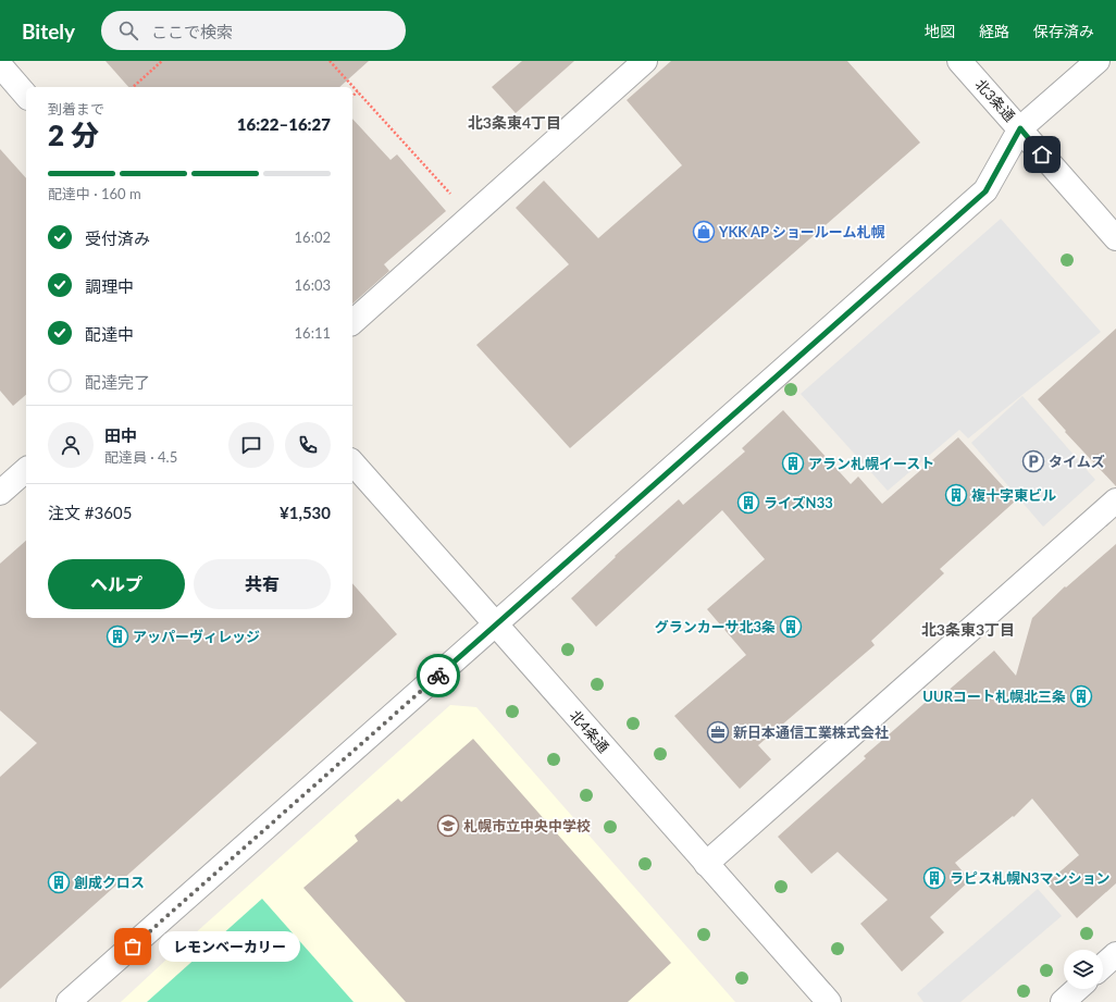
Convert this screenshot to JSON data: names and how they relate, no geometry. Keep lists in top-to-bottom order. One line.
{"streets":{"street":["北3条通","北4条通"]},"districts":["北3条東4丁目","北3条東3丁目"],"places":{"shop":["YKK AP ショールーム札幌"],"parking":["タイムズ"],"building":["アラン札幌イースト","複十字東ビル","ライズN33","グランカーサ北3条","アッパーヴィレッジ","UURコート札幌北三条","ラピス札幌N3マンション","創成クロス"],"office":["新日本通信工業株式会社"],"school or university":["札幌市立中央中学校"],"other":["レモンベーカリー"]},"page":{"header":"Bitely","search":"ここで検索","nav":["地図","経路","保存済み"],"heading":["2 分","到着まで","16:22–16:27"],"panel":["田中","配達員 · 4.5","注文 #3605","¥1,530"],"bar":"配達中 · 160 m","list":[["受付済み","16:02"],["調理中","16:03"],["配達中","16:11"],"配達完了"],"buttons":["ヘルプ","共有"],"bubble":"レモンベーカリー"}}
